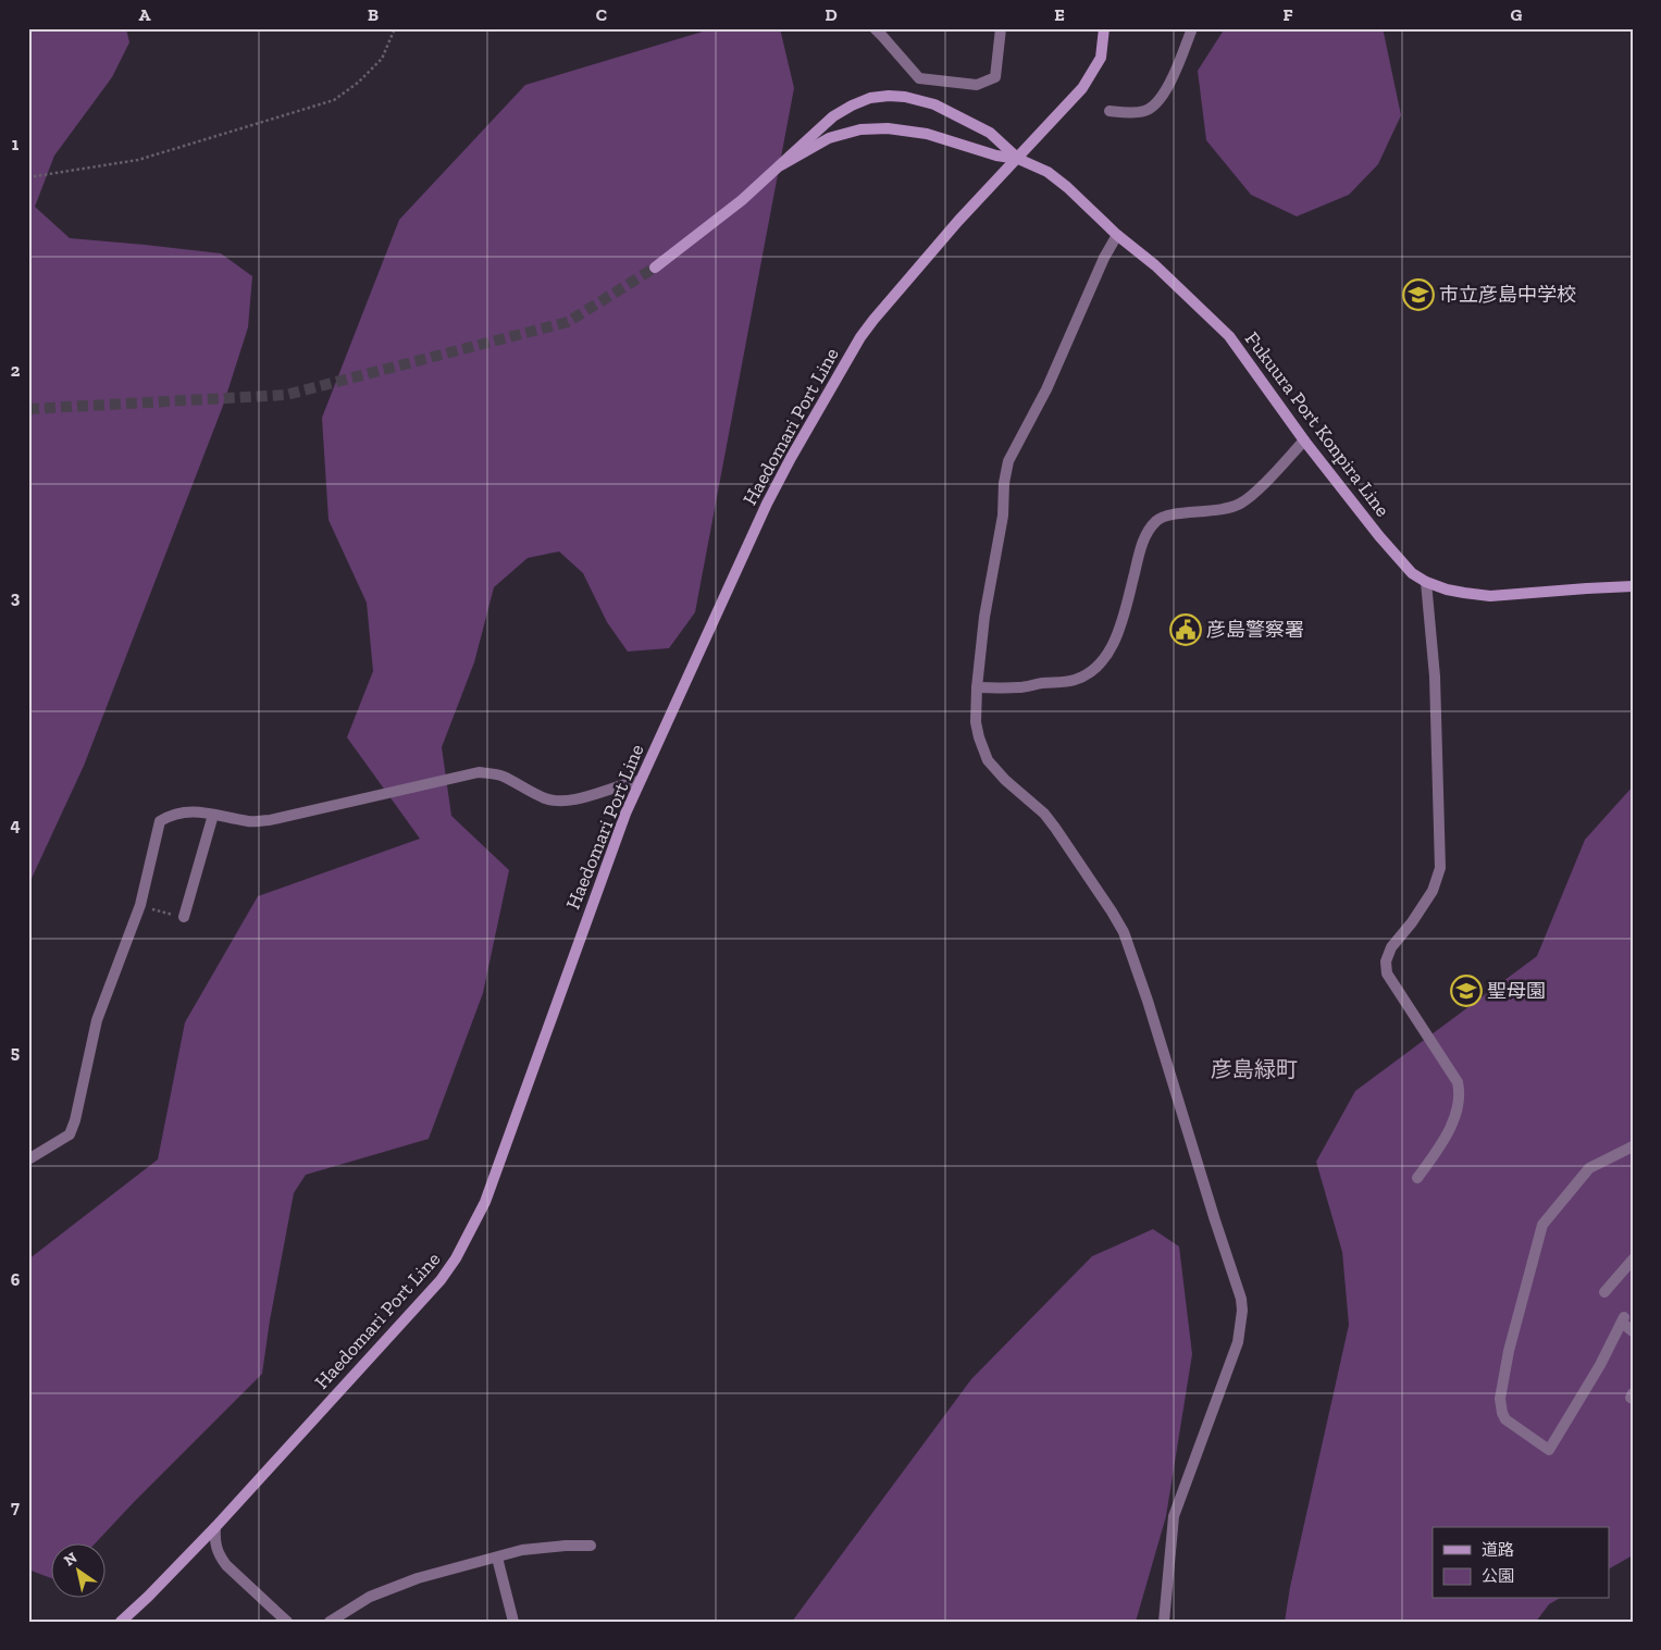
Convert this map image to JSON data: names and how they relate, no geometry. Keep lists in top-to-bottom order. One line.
{"streets":{"main road":["Fukuura Port Konpira Line","Haedomari Port Line"]},"crossings":[["Fukuura Port Konpira Line","Haedomari Port Line"]],"districts":["彦島緑町"],"places":{"school or university":["市立彦島中学校","聖母園"],"public building":["彦島警察署"]},"legend":["道路","公園"],"north":"top left","grid":{"columns":["A","B","C","D","E","F","G"],"rows":["1","2","3","4","5","6","7"]}}
